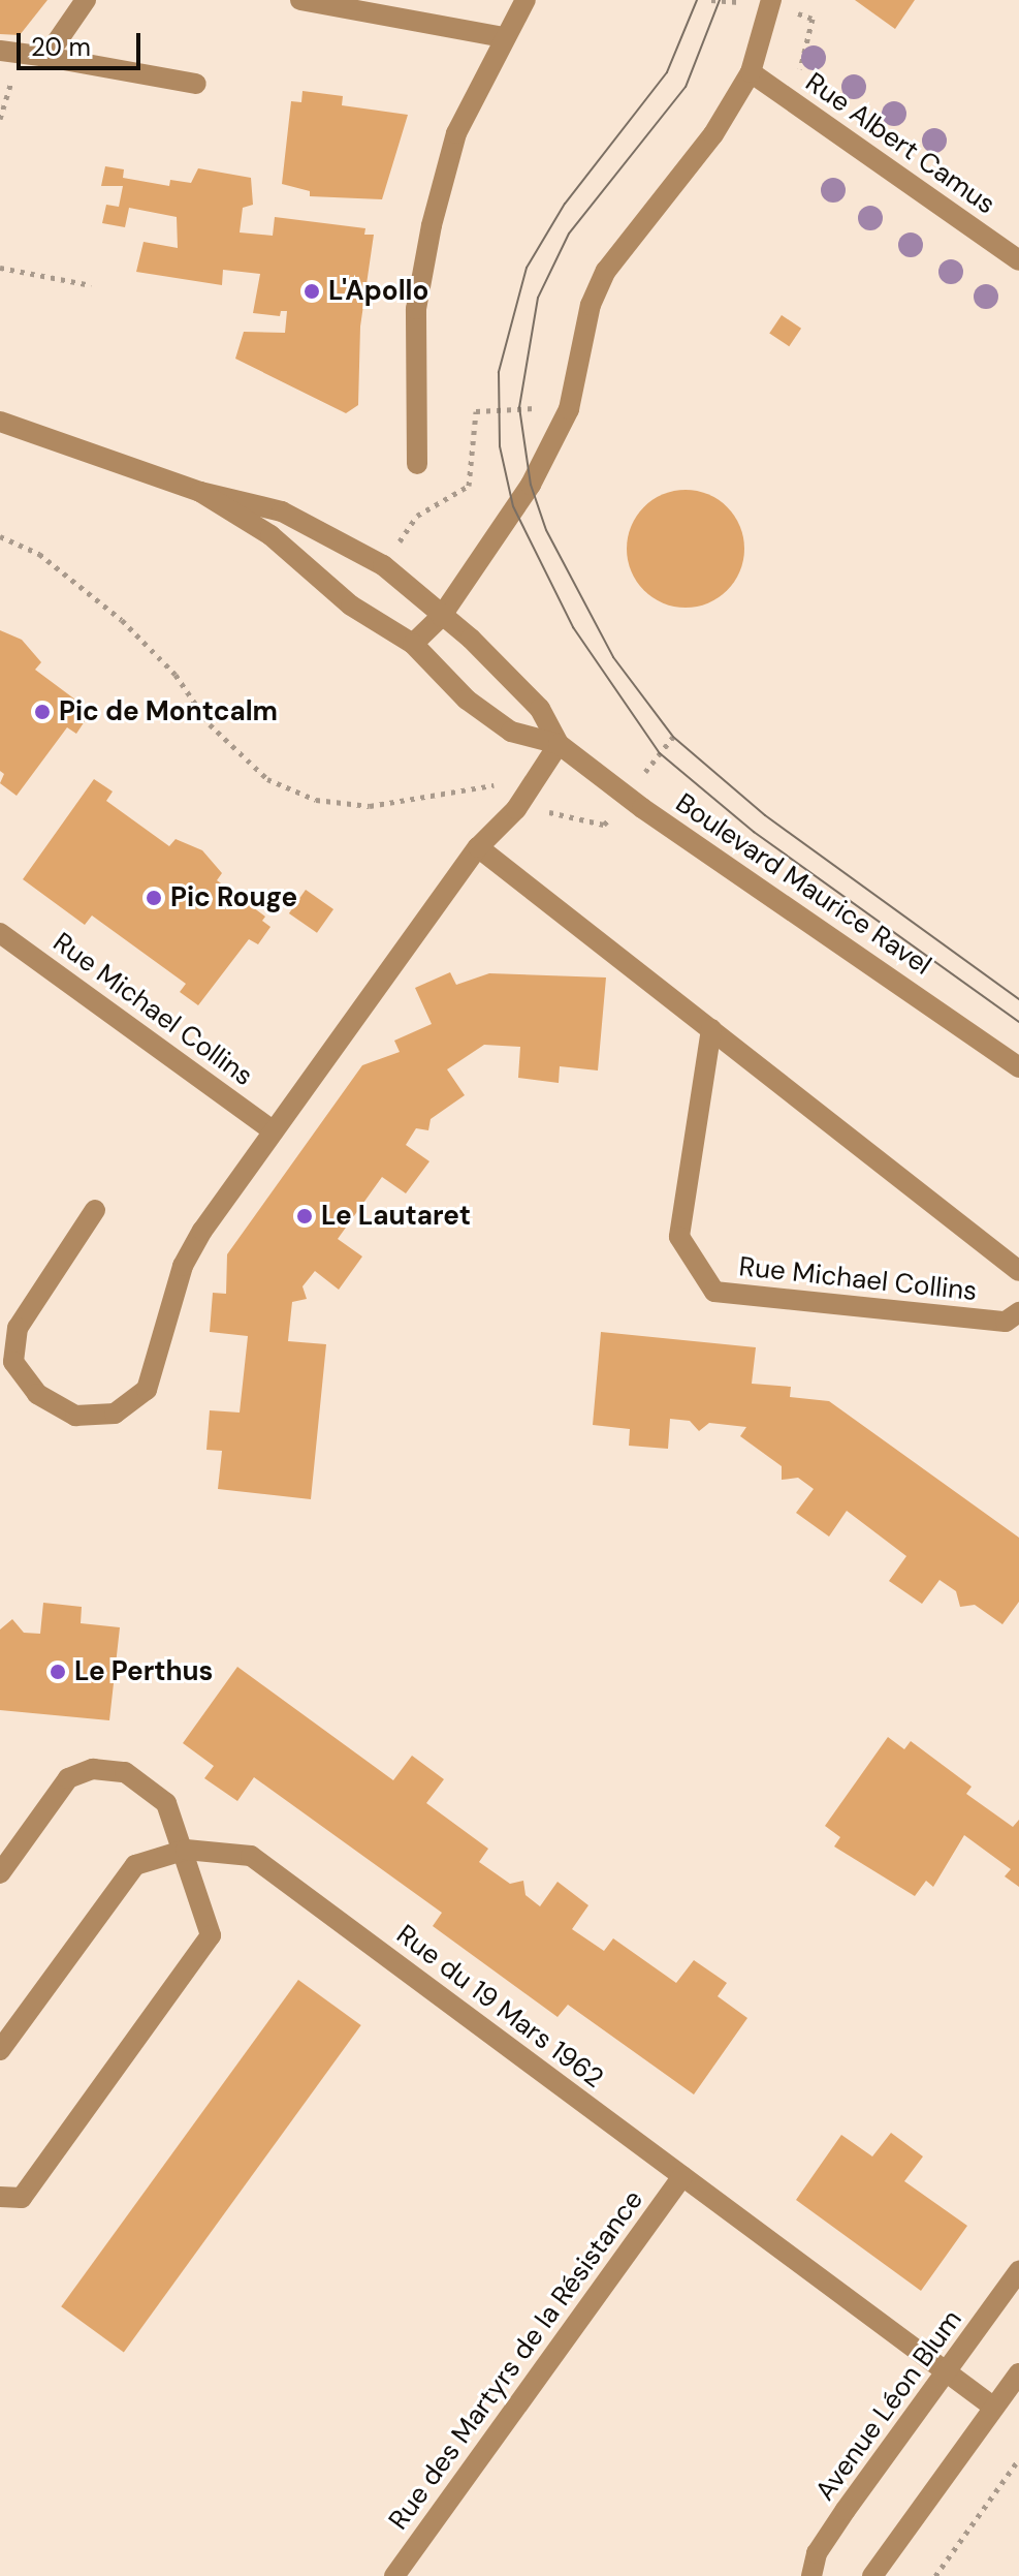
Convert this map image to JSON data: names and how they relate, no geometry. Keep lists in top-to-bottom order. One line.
{"streets":{"street":["Rue Albert Camus","Boulevard Maurice Ravel","Rue Michael Collins","Rue du 19 Mars 1962","Rue des Martyrs de la Résistance","Avenue Léon Blum"]},"crossings":[["Rue du 19 Mars 1962","Rue des Martyrs de la Résistance"],["Rue du 19 Mars 1962","Avenue Léon Blum"]],"places":["L'Apollo","Pic de Montcalm","Pic Rouge","Le Lautaret","Le Perthus"],"scale_bar":"20 m"}
